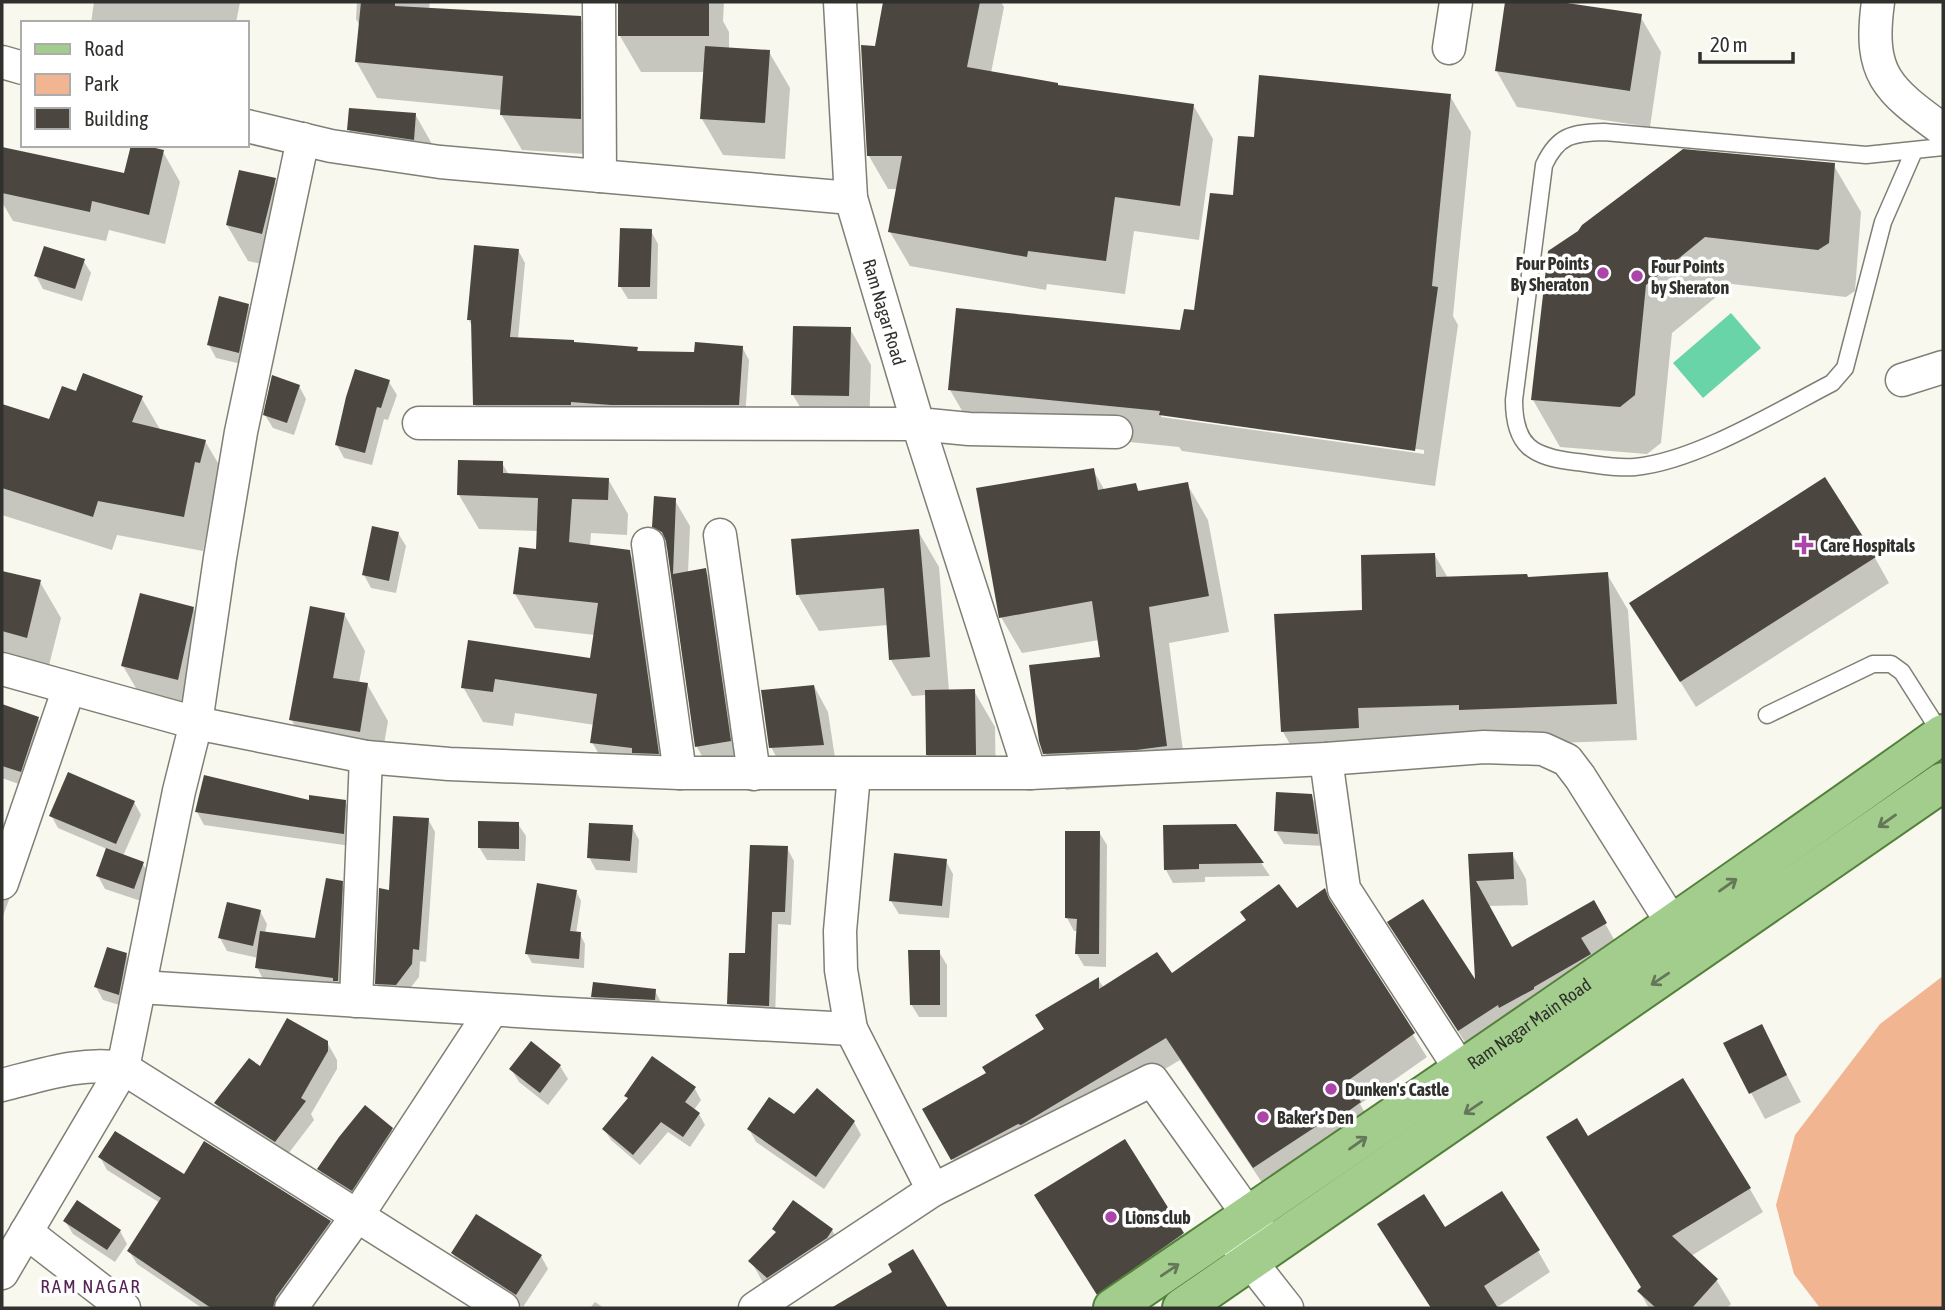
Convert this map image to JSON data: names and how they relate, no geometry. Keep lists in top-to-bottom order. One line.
{"streets":{"main road":["Ram Nagar Main Road"],"street":["Ram Nagar Road"]},"districts":["RAM NAGAR"],"places":{"other":["Four Points By Sheraton","Four Points by Sheraton","Dunken's Castle","Baker's Den","Lions club"],"health":["Care Hospitals"]},"legend":["Road","Park","Building"],"scale_bar":"20 m"}
